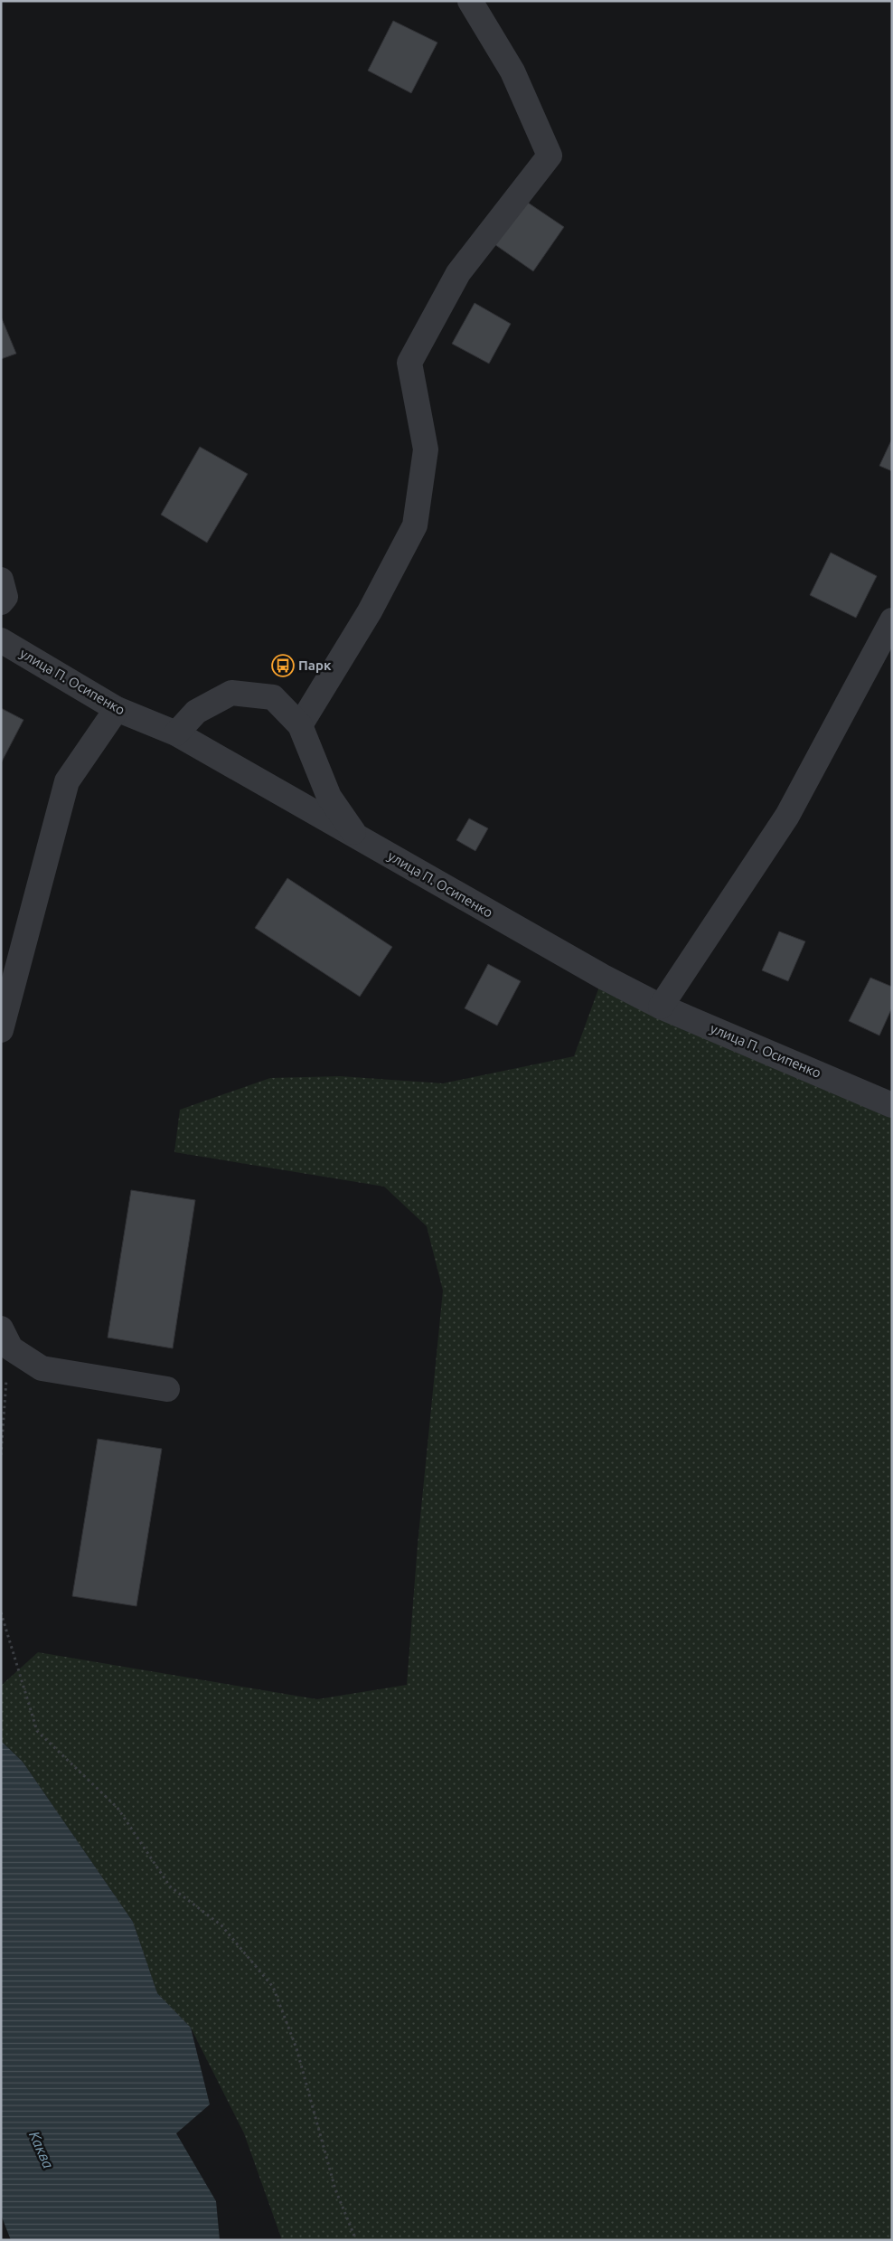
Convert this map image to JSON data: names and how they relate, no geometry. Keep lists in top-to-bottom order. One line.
{"streets":{"street":["улица П. Осипенко"]},"water":["Каква"],"places":{"bus stop":["Парк"]}}
